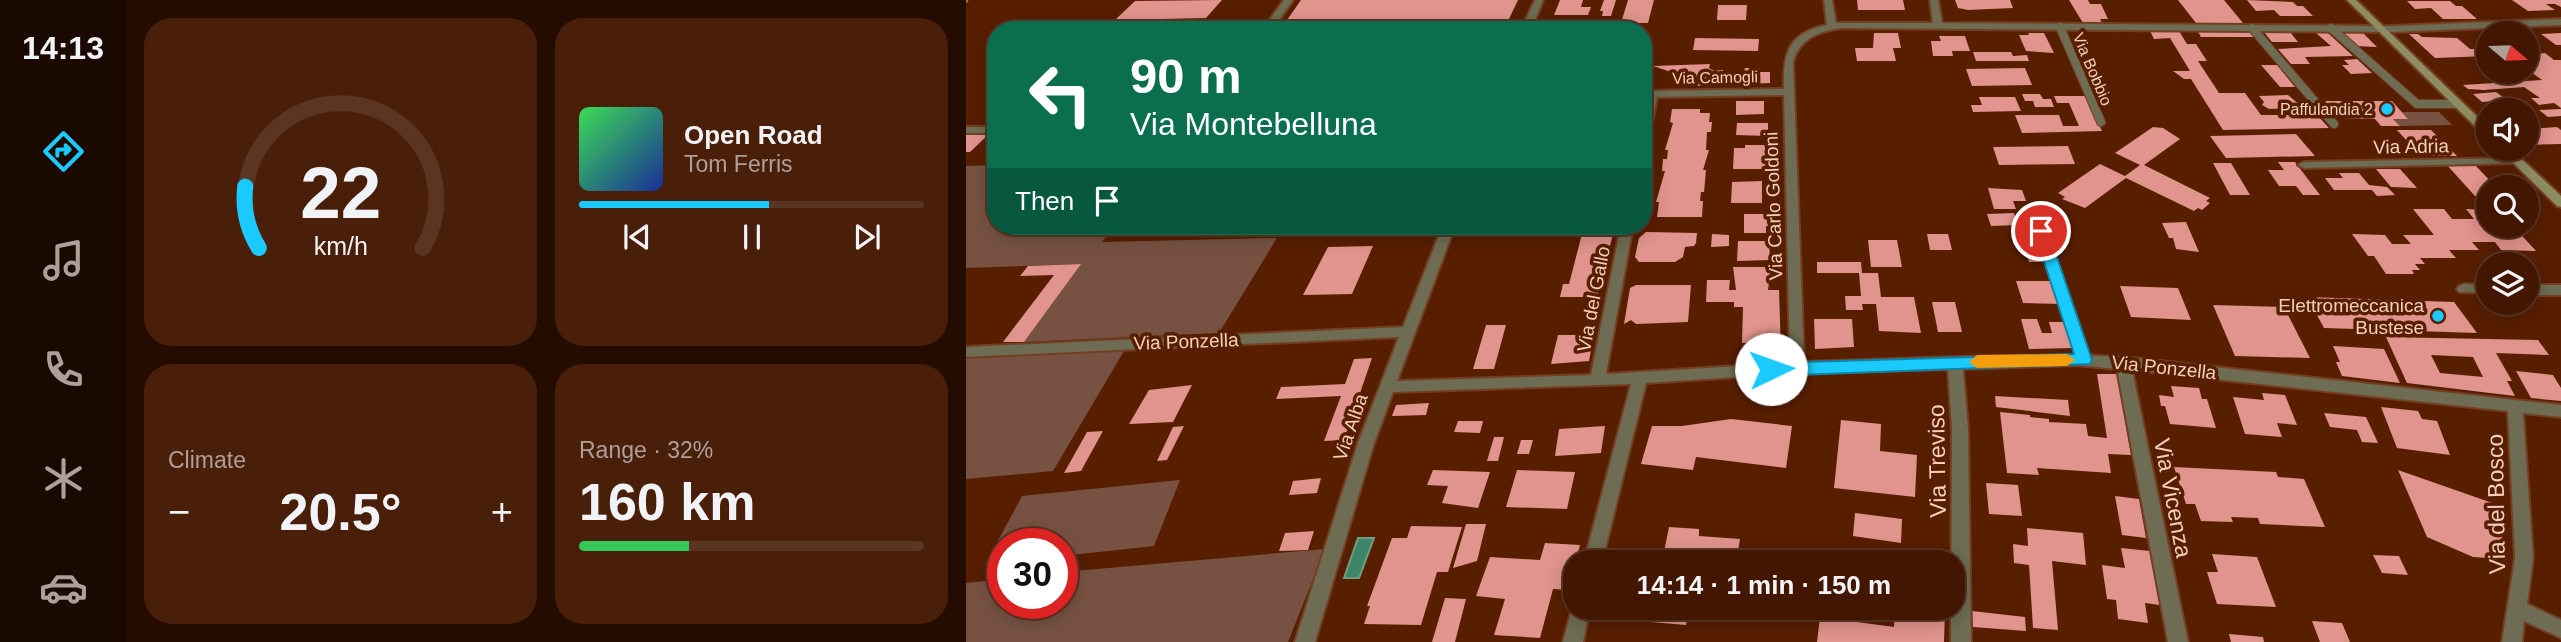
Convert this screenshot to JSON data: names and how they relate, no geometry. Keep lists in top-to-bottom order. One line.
{"streets":{"street":["Via Camogli","Via Adria","Via Carlo Goldoni","Via del Gallo","Via Ponzella","Via Alba","Via Treviso","Via Vicenza","Via del Bosco"],"lane":["Via Bobbio"]},"crossings":[["Via Camogli","Via Carlo Goldoni"],["Via Carlo Goldoni","Via Ponzella"],["Via del Gallo","Via Ponzella"],["Via Ponzella","Via Alba"],["Via Ponzella","Via Treviso"],["Via Ponzella","Via Vicenza"],["Via Ponzella","Via del Bosco"]],"places":["Paffulandia 2","Elettromeccanica Bustese"],"north":"right","page":{"tabs":"14:13","turn":["90 m","Via Montebelluna"],"song":["Open Road","Tom Ferris"],"then":"Then","tile":["Climate",["Range · 32%","160 km"]],"heat":["−","20.5°","+"],"limit":"30","trip":"14:14 · 1 min · 150 m","gauge":["22","km/h"]}}
